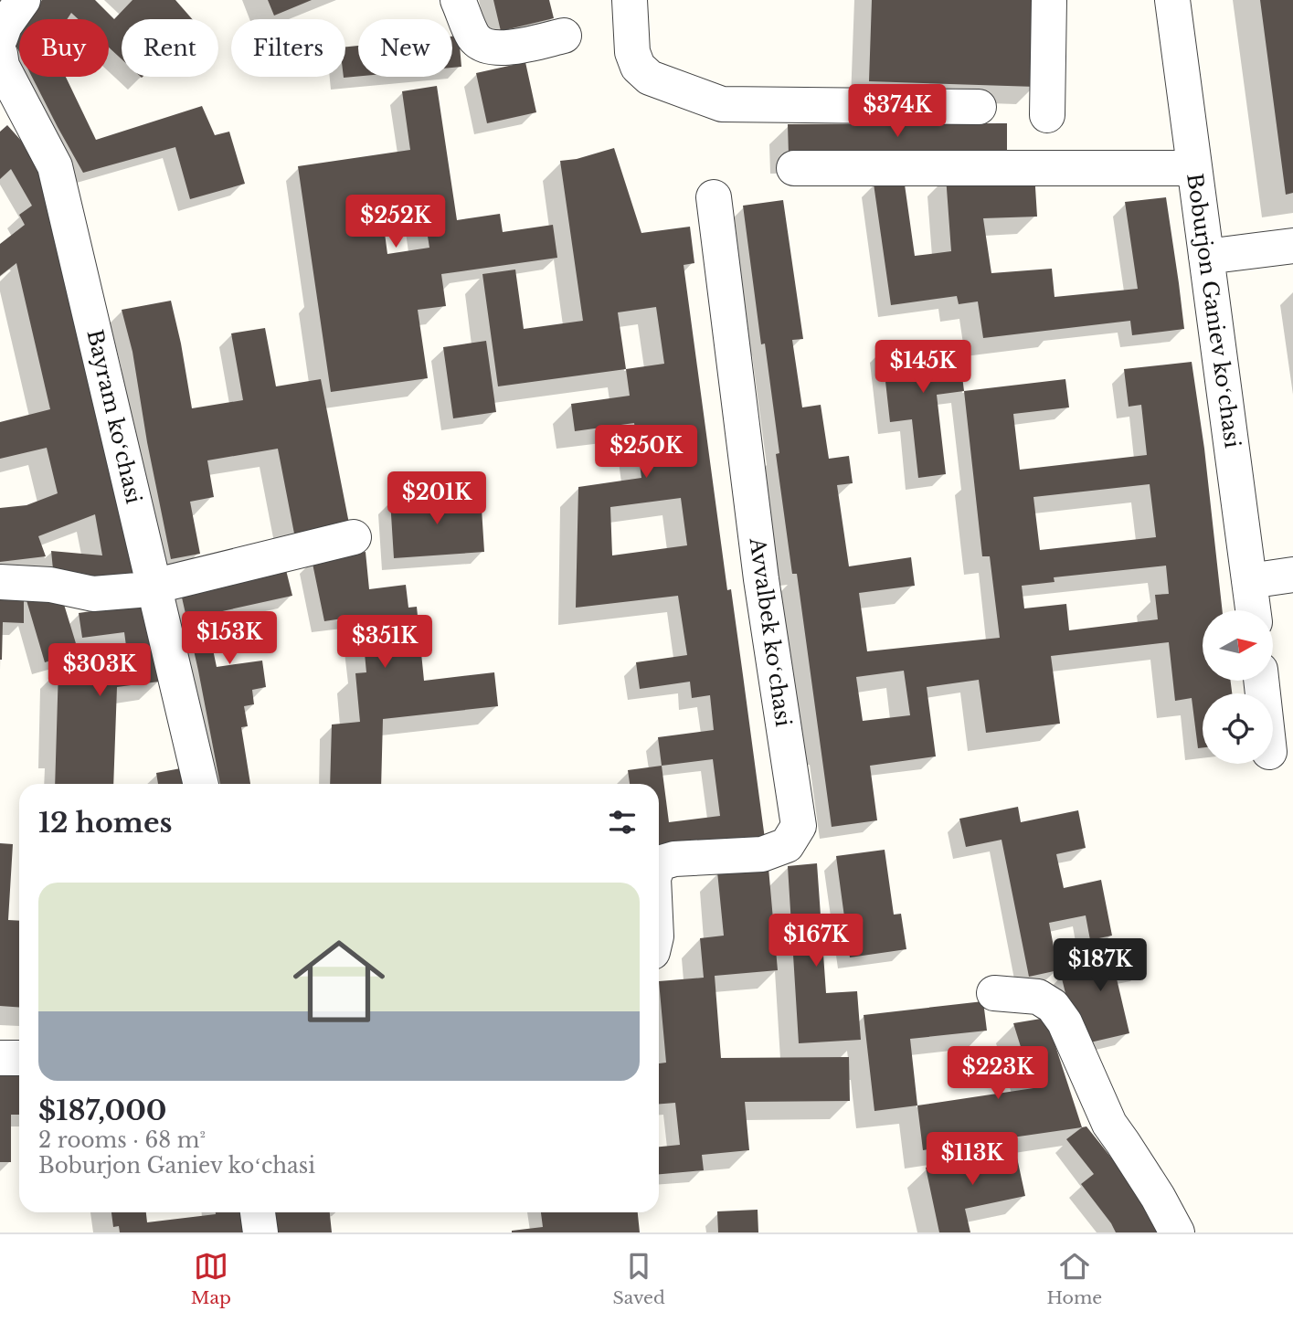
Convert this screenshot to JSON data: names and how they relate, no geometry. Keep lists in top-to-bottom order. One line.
{"streets":{"street":["Boburjon Ganiev koʻchasi","Bayram koʻchasi","Avvalbek koʻchasi"]},"north":"right","page":{"chip":["Buy","Rent","Filters","New"],"price":["$374K","$252K","$145K","$250K","$201K","$153K","$351K","$303K","$167K","$187K","$223K","$113K"],"heading":"12 homes","list":[{"name":"$187,000","note":"2 rooms · 68 m² · Boburjon Ganiev koʻchasi"}],"tabs":["Map","Saved","Home"]}}
